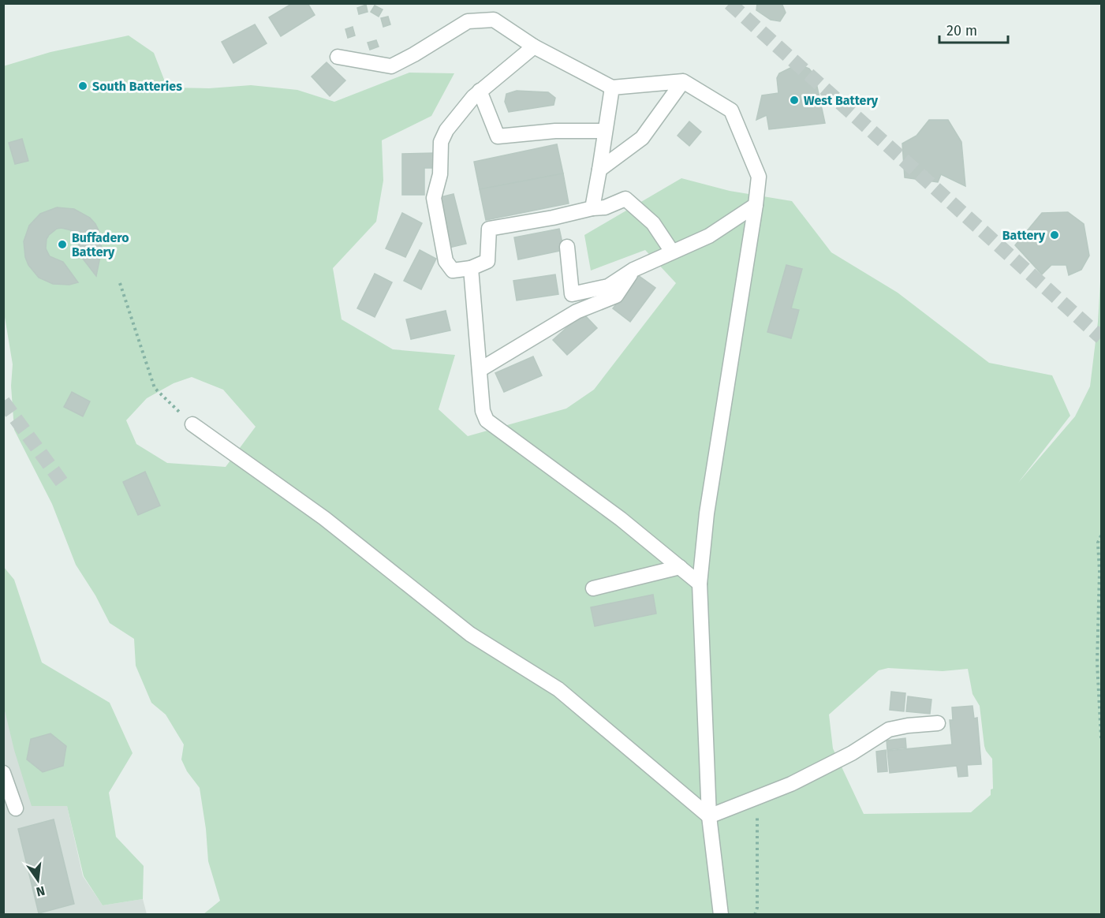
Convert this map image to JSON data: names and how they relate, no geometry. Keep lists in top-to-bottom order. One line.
{"places":["South Batteries","West Battery","Battery","Buffadero Battery"],"scale_bar":"20 m","north":"bottom"}
